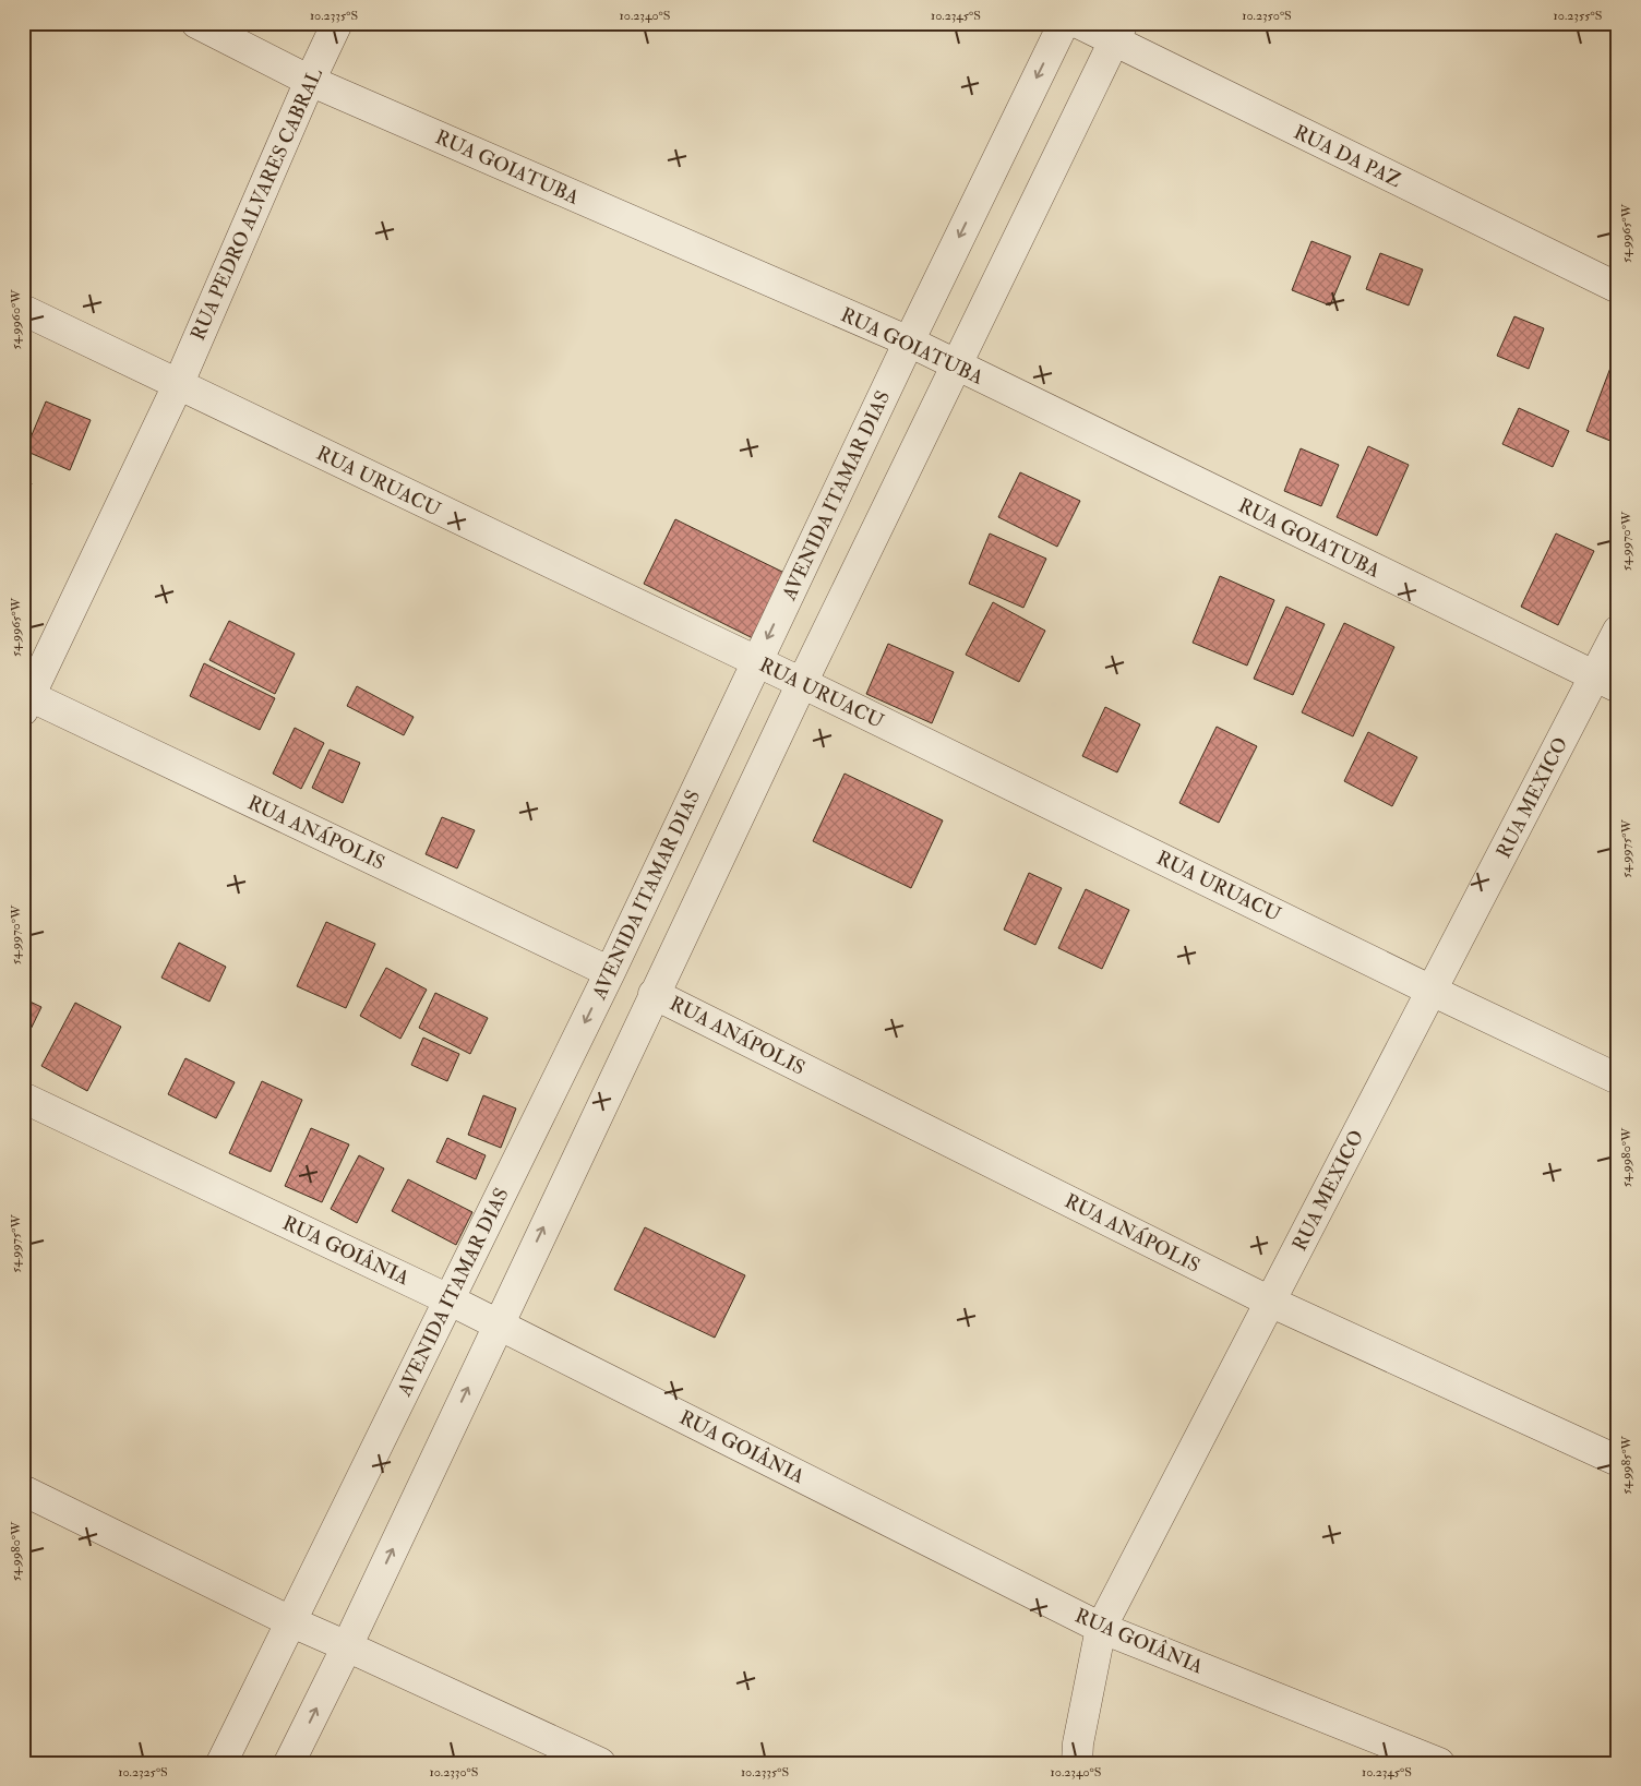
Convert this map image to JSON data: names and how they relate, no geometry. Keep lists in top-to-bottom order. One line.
{"streets":{"street":["RUA DA PAZ","RUA GOIATUBA","RUA PEDRO ALVARES CABRAL","RUA URUACU","AVENIDA ITAMAR DIAS","RUA MEXICO","RUA ANÁPOLIS","RUA GOIÂNIA"]},"crossings":[["RUA GOIATUBA","RUA PEDRO ALVARES CABRAL"],["RUA GOIATUBA","AVENIDA ITAMAR DIAS"],["RUA GOIATUBA","RUA MEXICO"],["RUA PEDRO ALVARES CABRAL","RUA URUACU"],["RUA PEDRO ALVARES CABRAL","RUA ANÁPOLIS"],["RUA URUACU","AVENIDA ITAMAR DIAS"],["RUA URUACU","RUA MEXICO"],["AVENIDA ITAMAR DIAS","RUA ANÁPOLIS"],["AVENIDA ITAMAR DIAS","RUA GOIÂNIA"],["RUA MEXICO","RUA ANÁPOLIS"],["RUA MEXICO","RUA GOIÂNIA"]],"coordinates":["10.2335°S","10.2340°S","10.2345°S","10.2350°S","10.2355°S","54.9965°W","54.9960°W","54.9970°W","54.9975°W","54.9980°W","54.9985°W","10.2325°S","10.2330°S"]}
